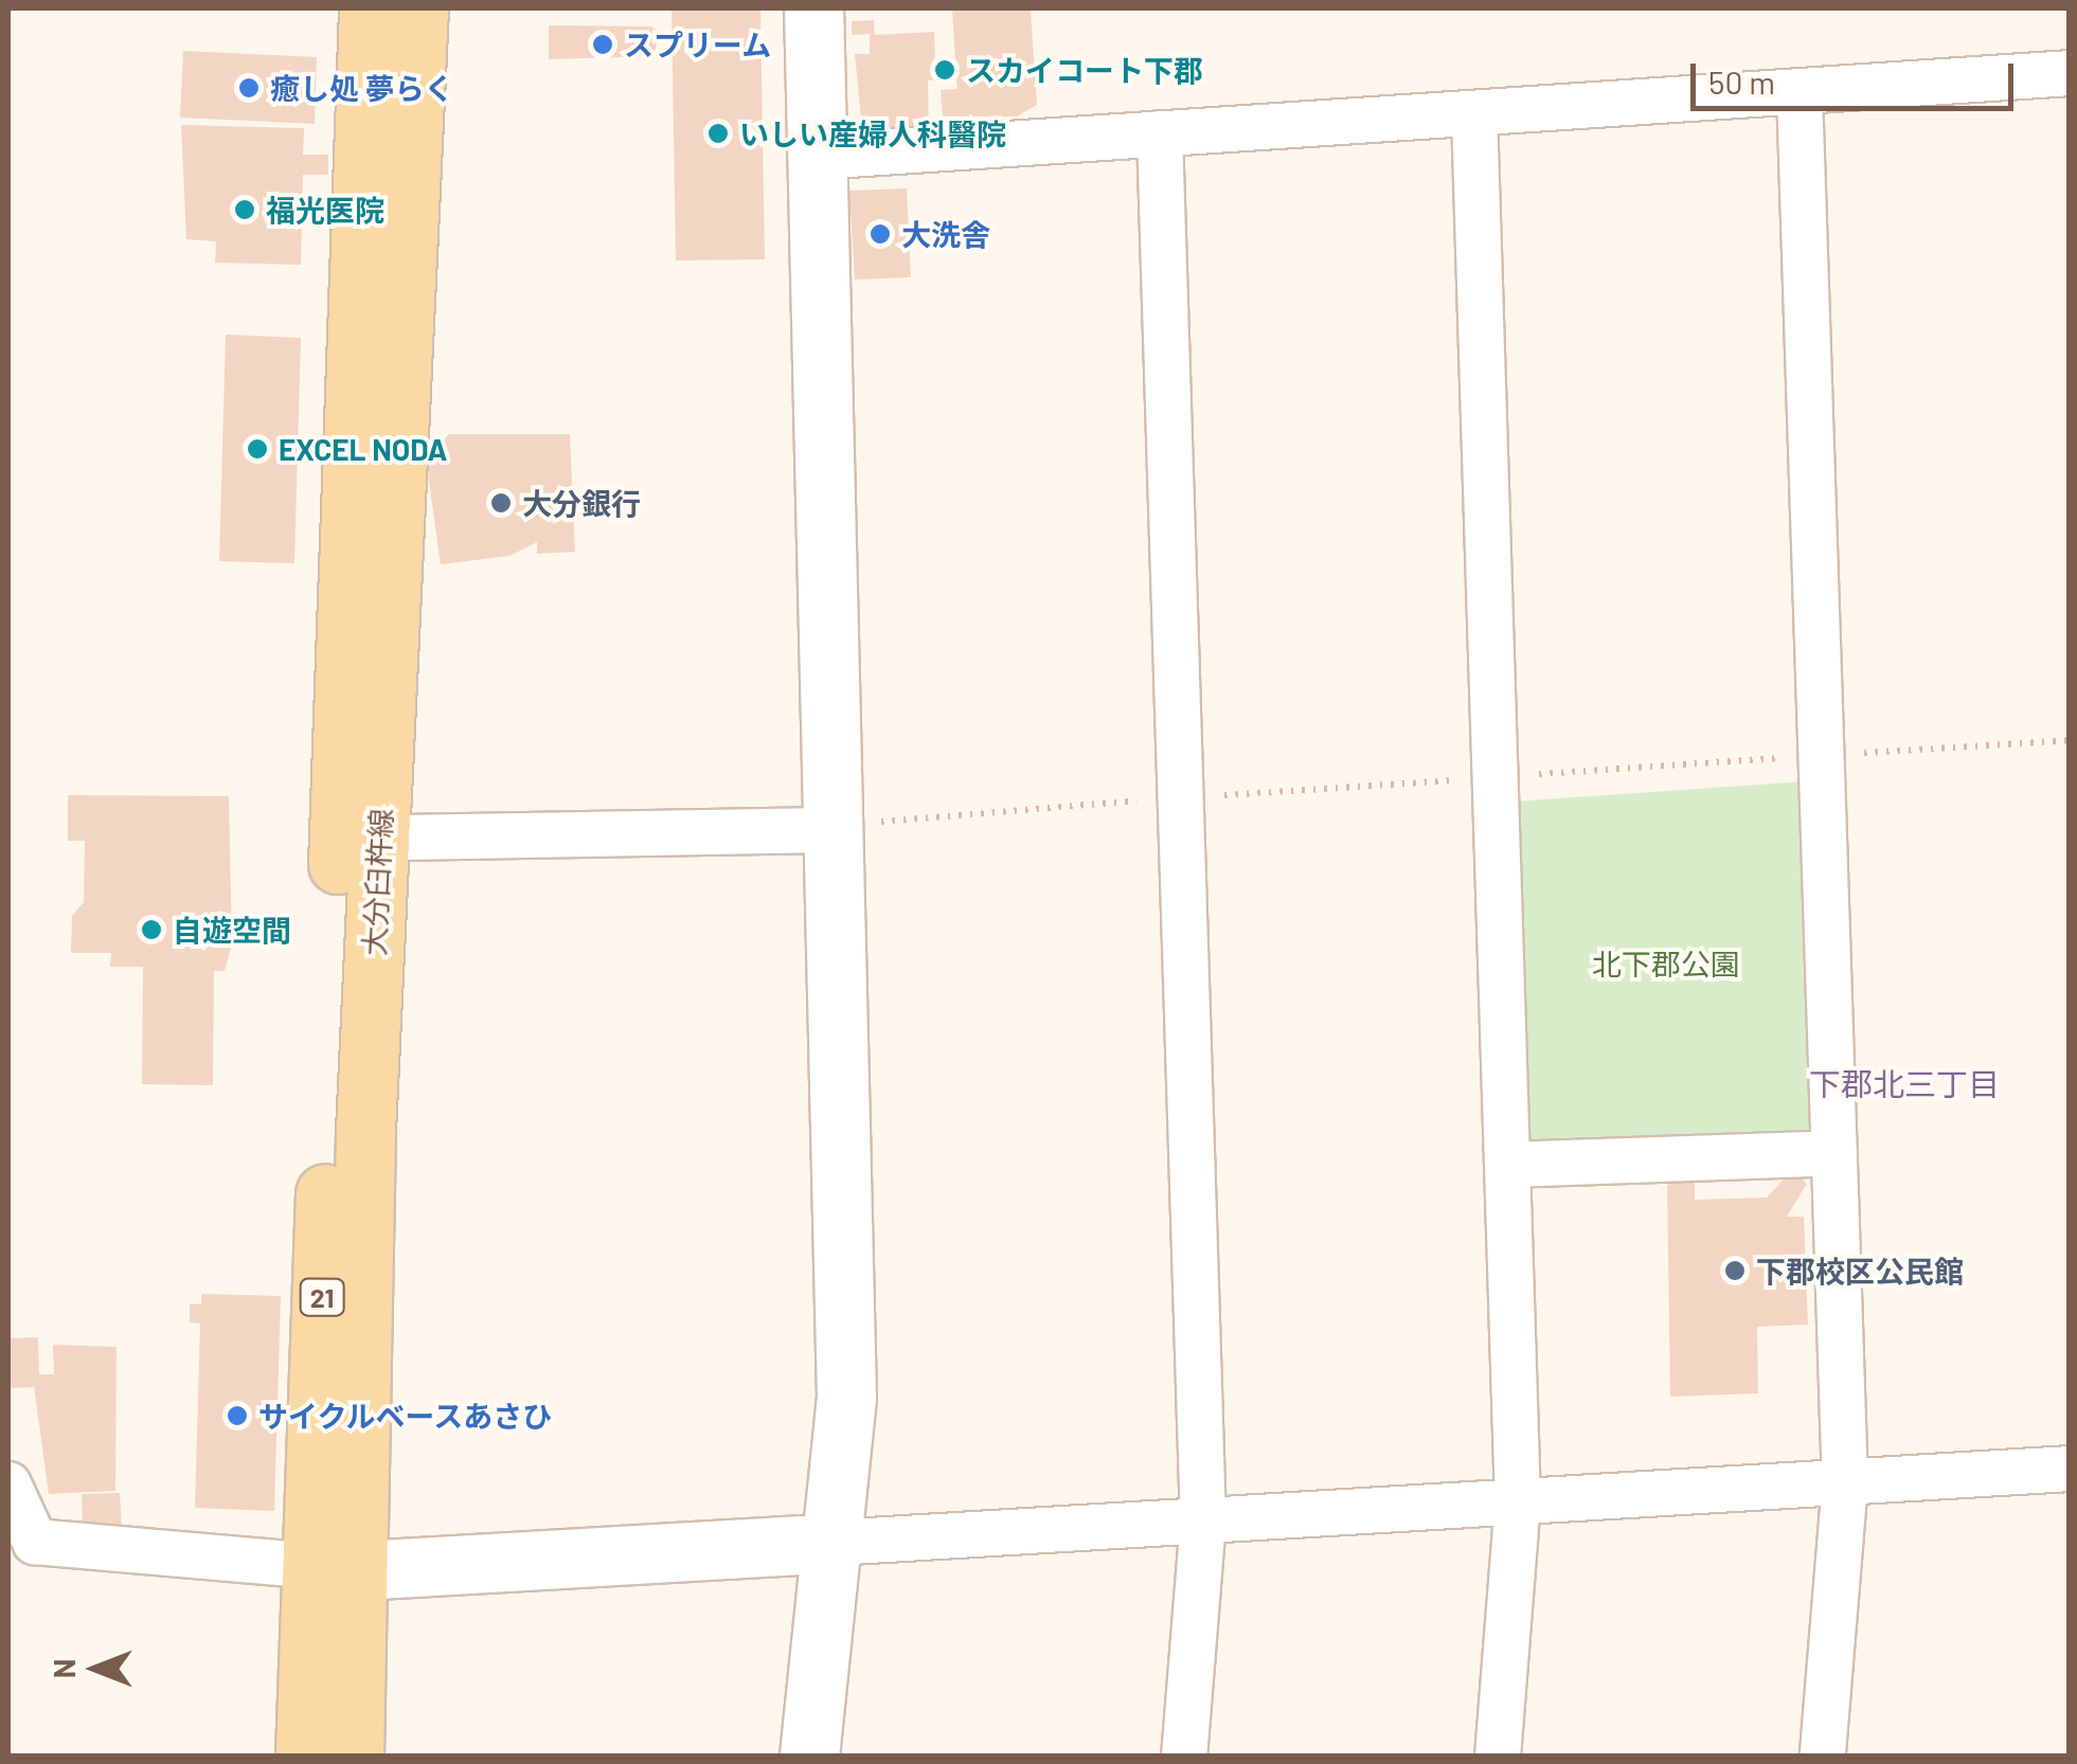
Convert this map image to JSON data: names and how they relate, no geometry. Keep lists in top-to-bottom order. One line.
{"streets":{"main road":["大分臼杵線","21"]},"districts":["下郡北三丁目"],"parks":["北下郡公園"],"places":["スプリーム","スカイコート下郡","癒し処 夢らく","いしい産婦人科醫院","福光医院","大洗舎","EXCEL NODA","大分銀行","自遊空間","下郡校区公民館","サイクルベースあさひ"],"scale_bar":"50 m","north":"left"}
